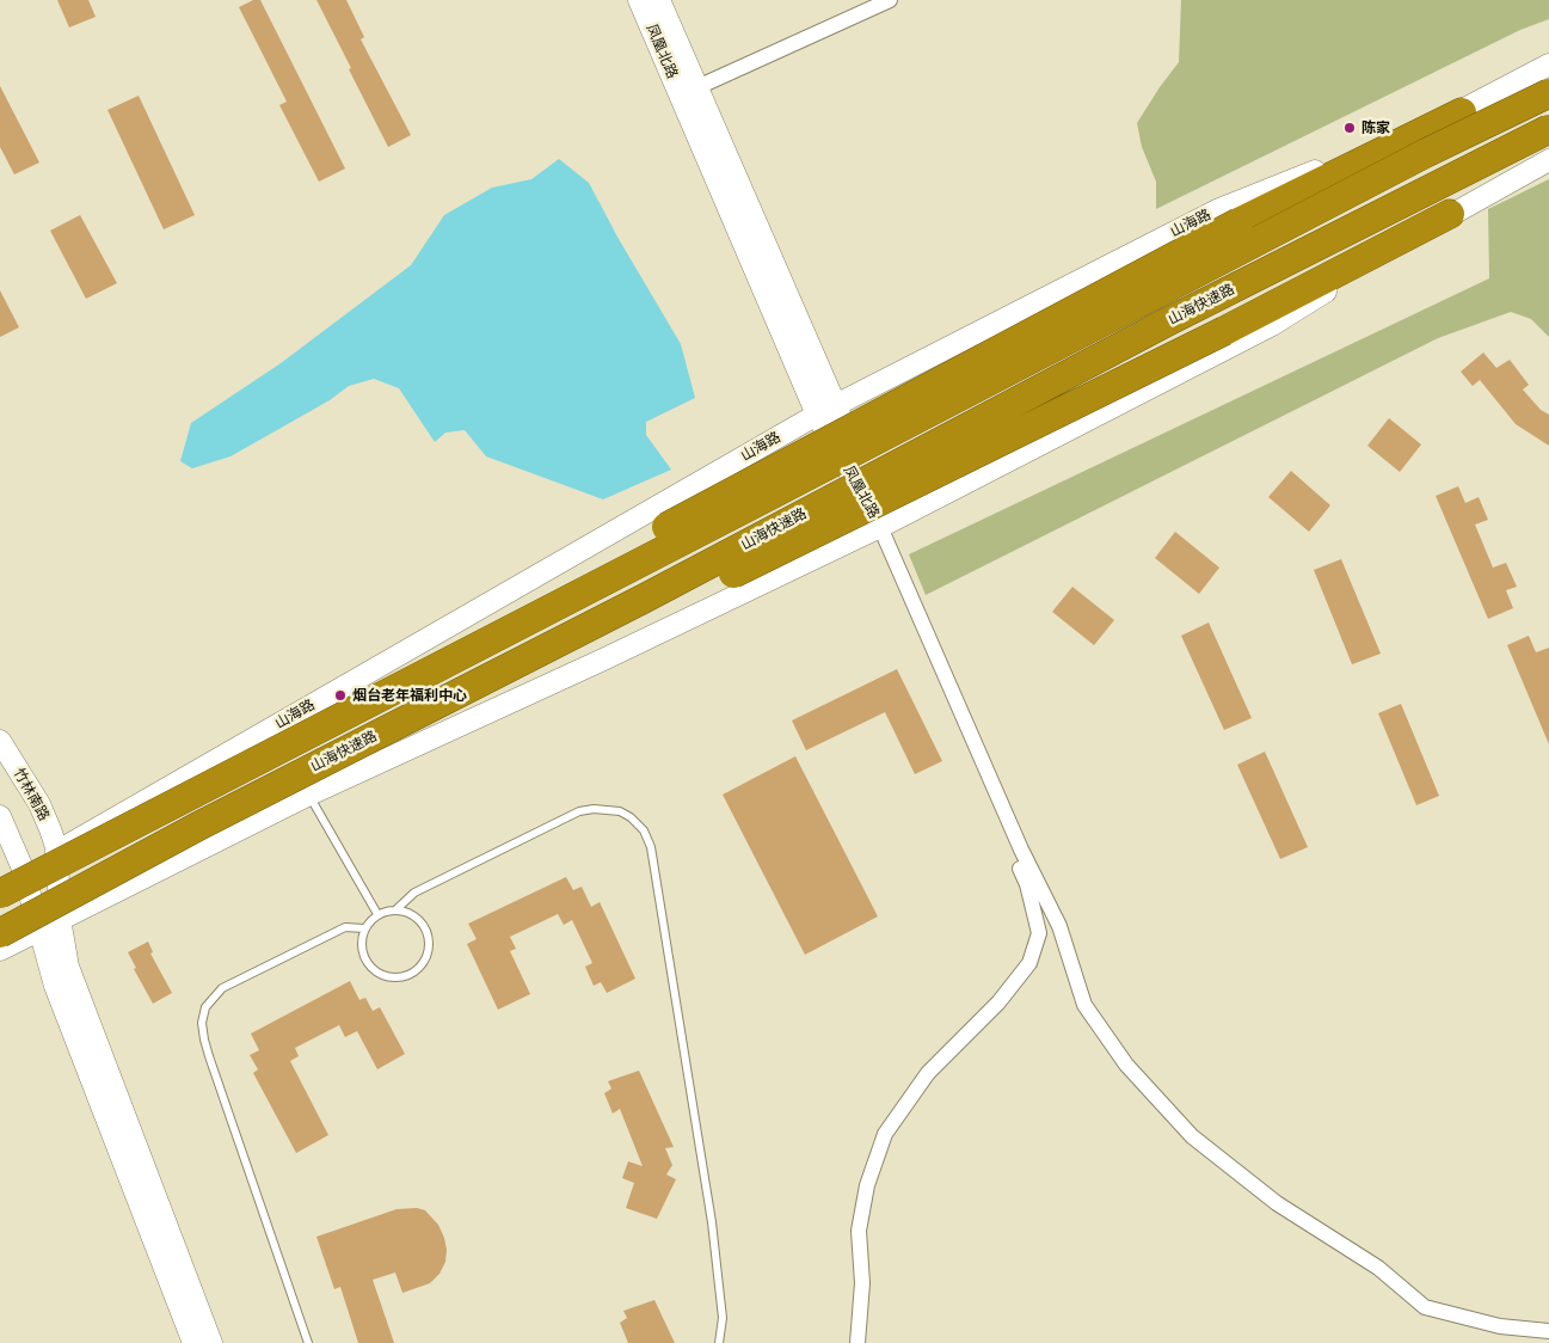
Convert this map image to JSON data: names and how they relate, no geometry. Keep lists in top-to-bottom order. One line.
{"streets":{"highway":["山海快速路"],"main road":["凤凰北路","山海路","竹林南路"]},"crossings":[["凤凰北路","山海路"],["山海路","竹林南路"]],"places":["陈家","烟台老年福利中心"]}
